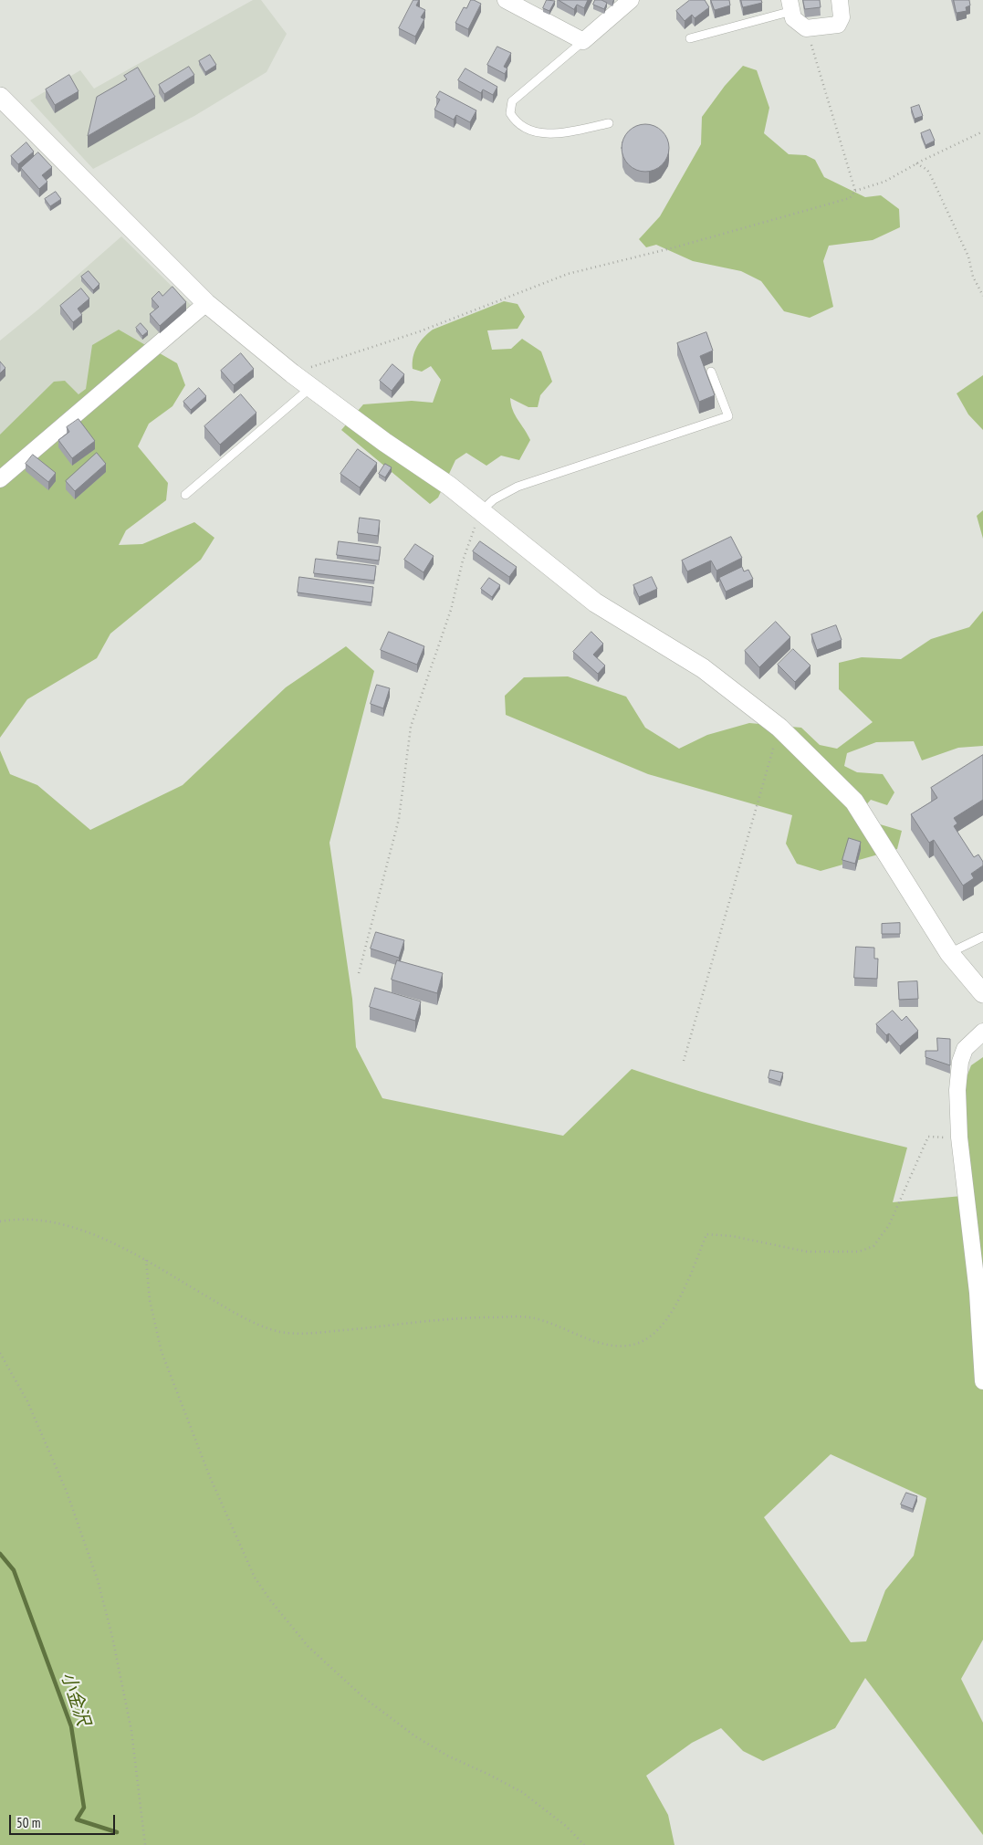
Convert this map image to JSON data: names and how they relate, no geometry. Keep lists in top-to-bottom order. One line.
{"water":["小金沢"],"scale_bar":"50 m"}
